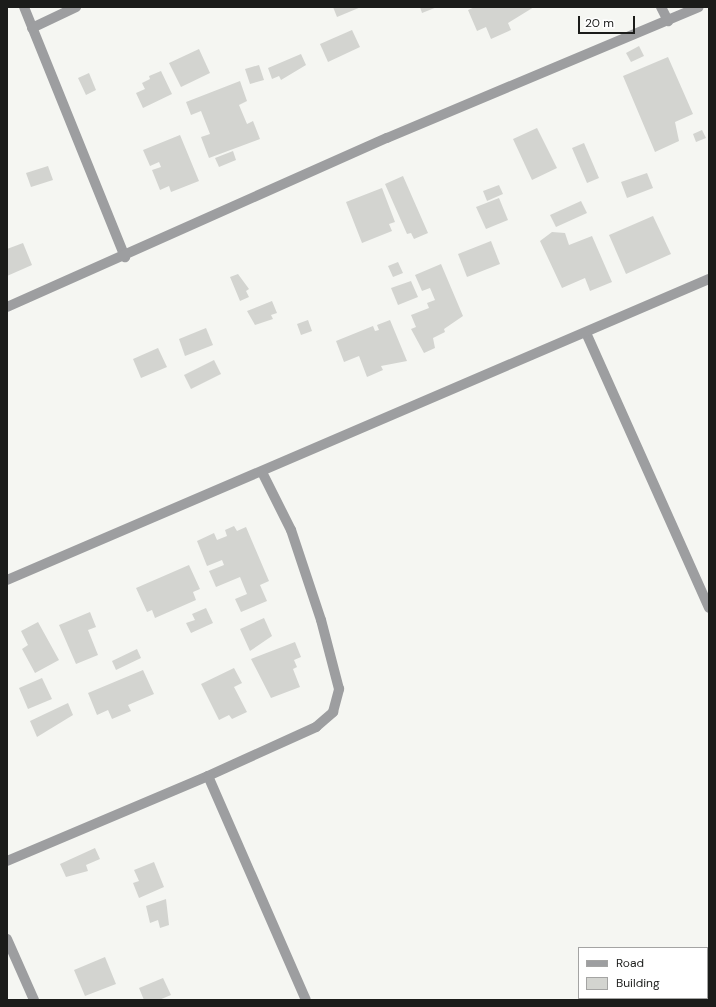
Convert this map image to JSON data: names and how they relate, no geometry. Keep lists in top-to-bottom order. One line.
{"legend":["Road","Building"],"scale_bar":"20 m"}
